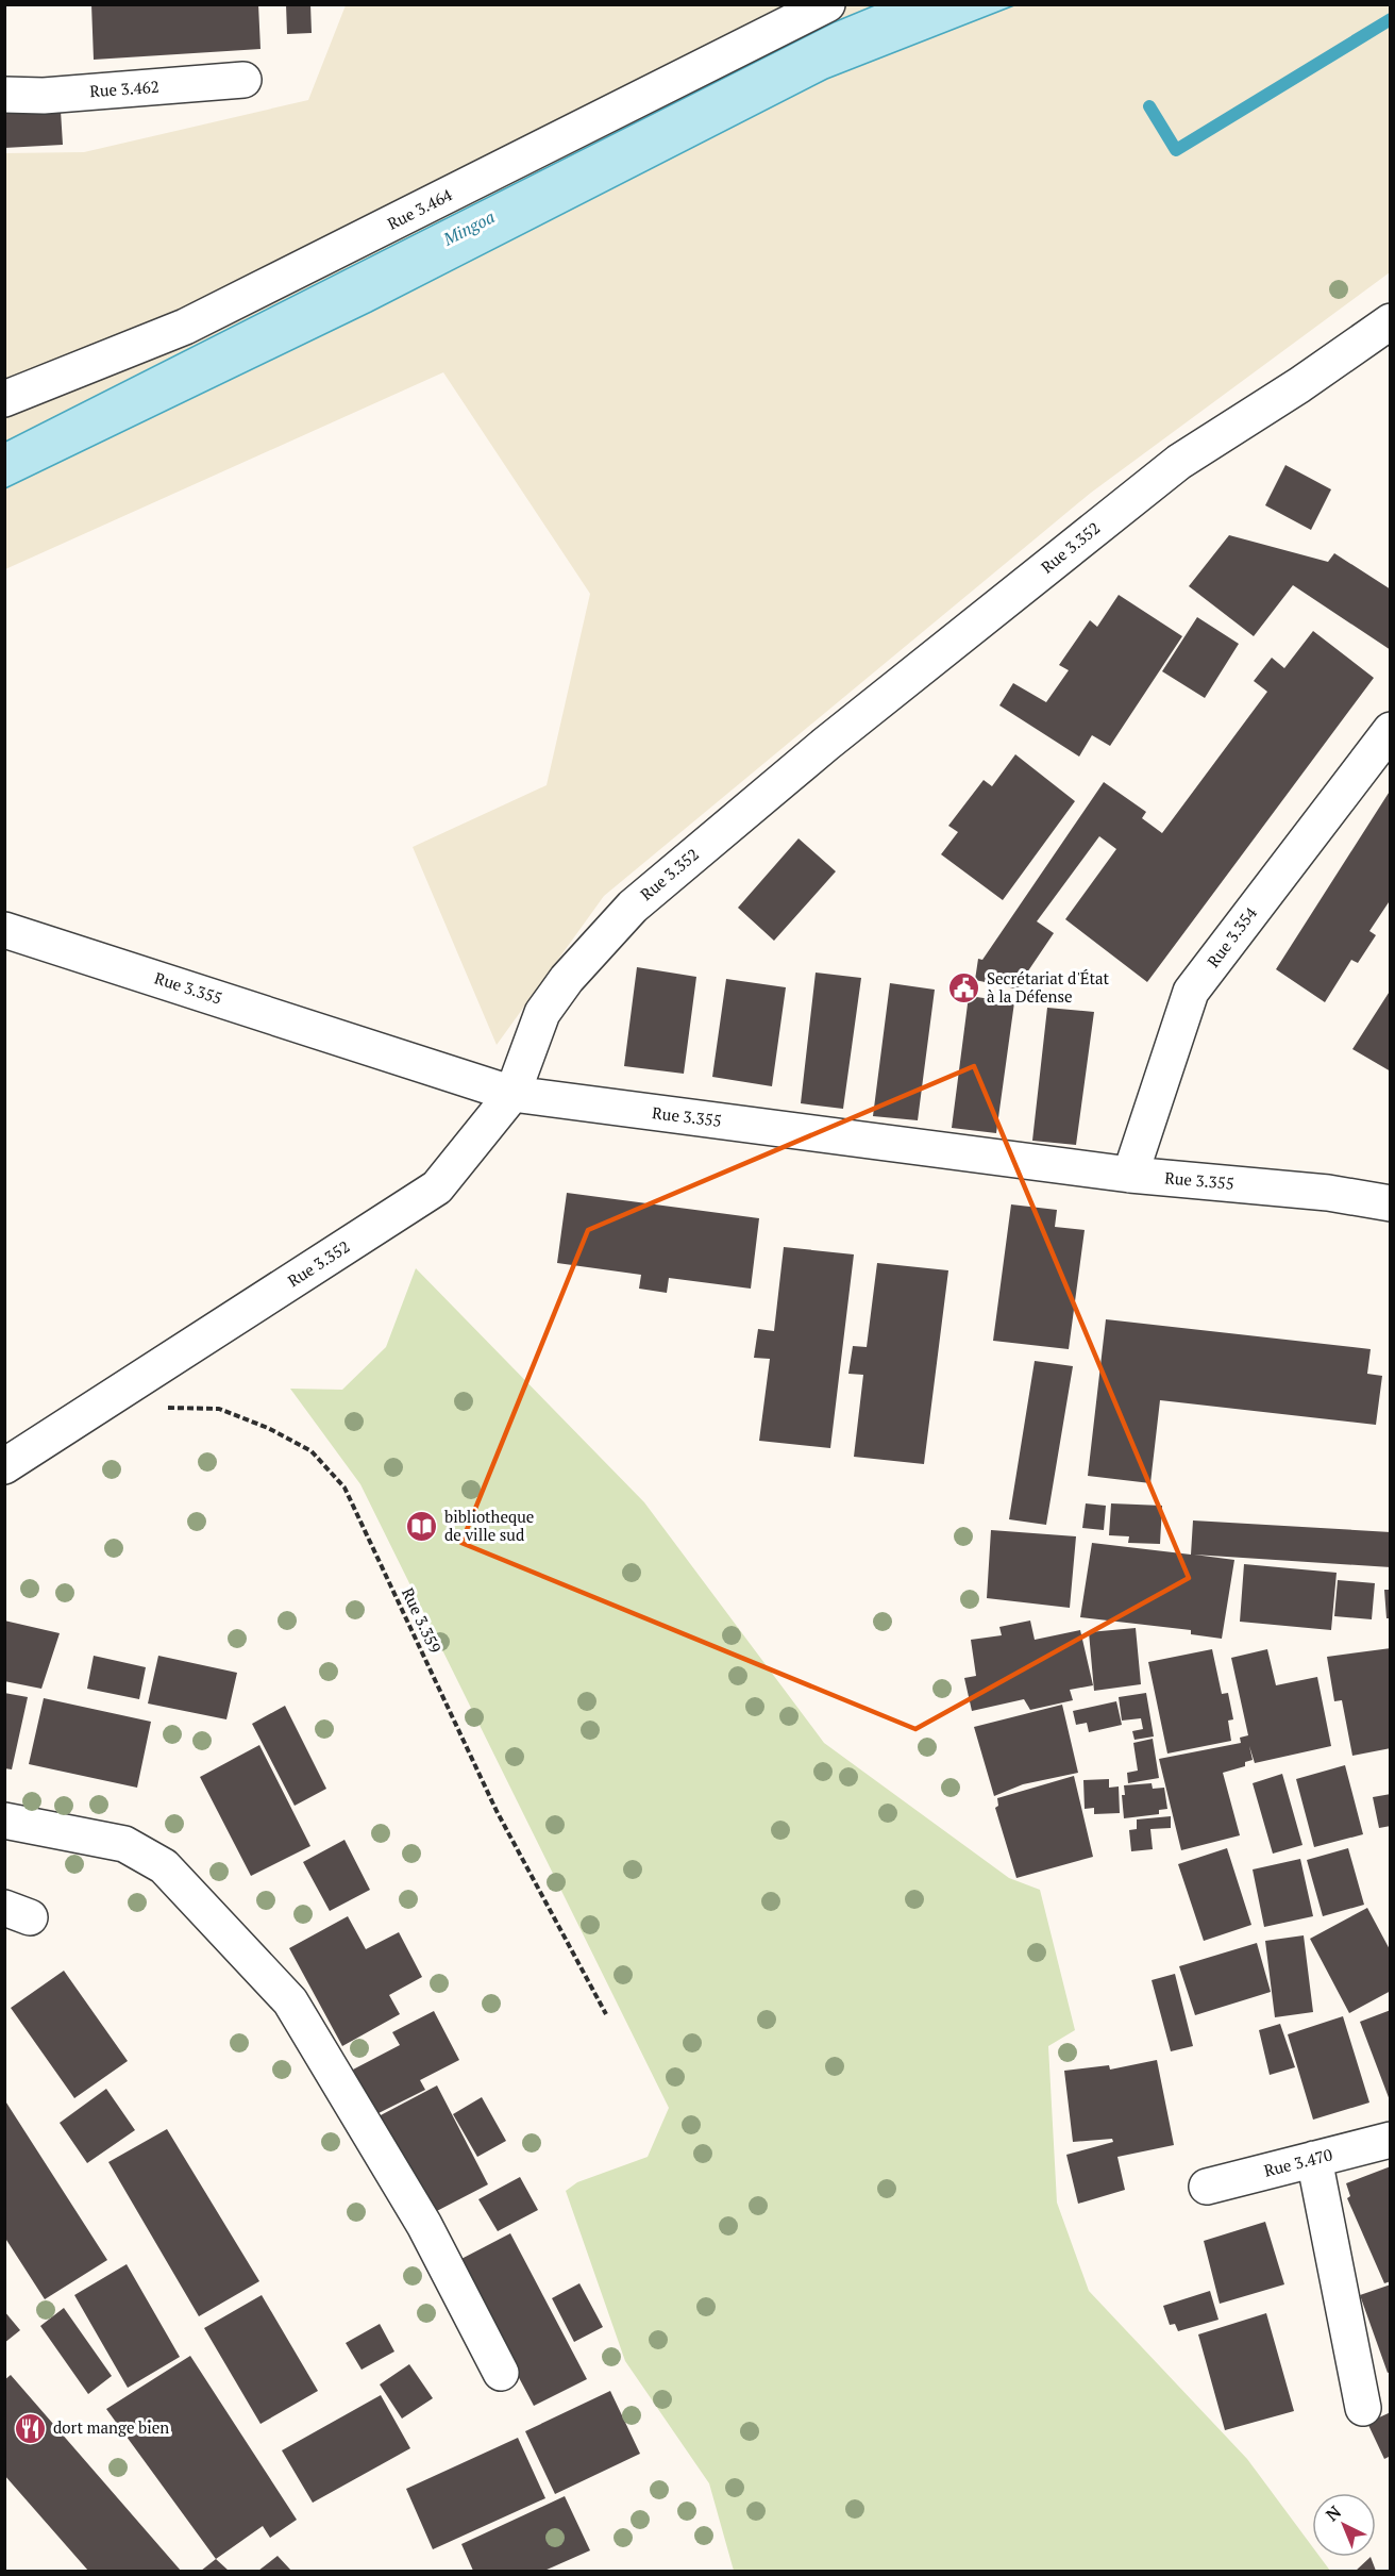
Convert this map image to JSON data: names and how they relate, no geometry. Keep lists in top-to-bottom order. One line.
{"streets":{"street":["Rue 3.462","Rue 3.464","Rue 3.352","Rue 3.354","Rue 3.355","Rue 3.470"],"path":["Rue 3.359"]},"crossings":[["Rue 3.352","Rue 3.355"],["Rue 3.354","Rue 3.355"]],"water":["Mingoa"],"places":{"public building":["Secrétariat d'État à la Défense"],"library":["bibliotheque de ville sud"],"restaurant":["dort mange bien"]},"north":"top left"}
